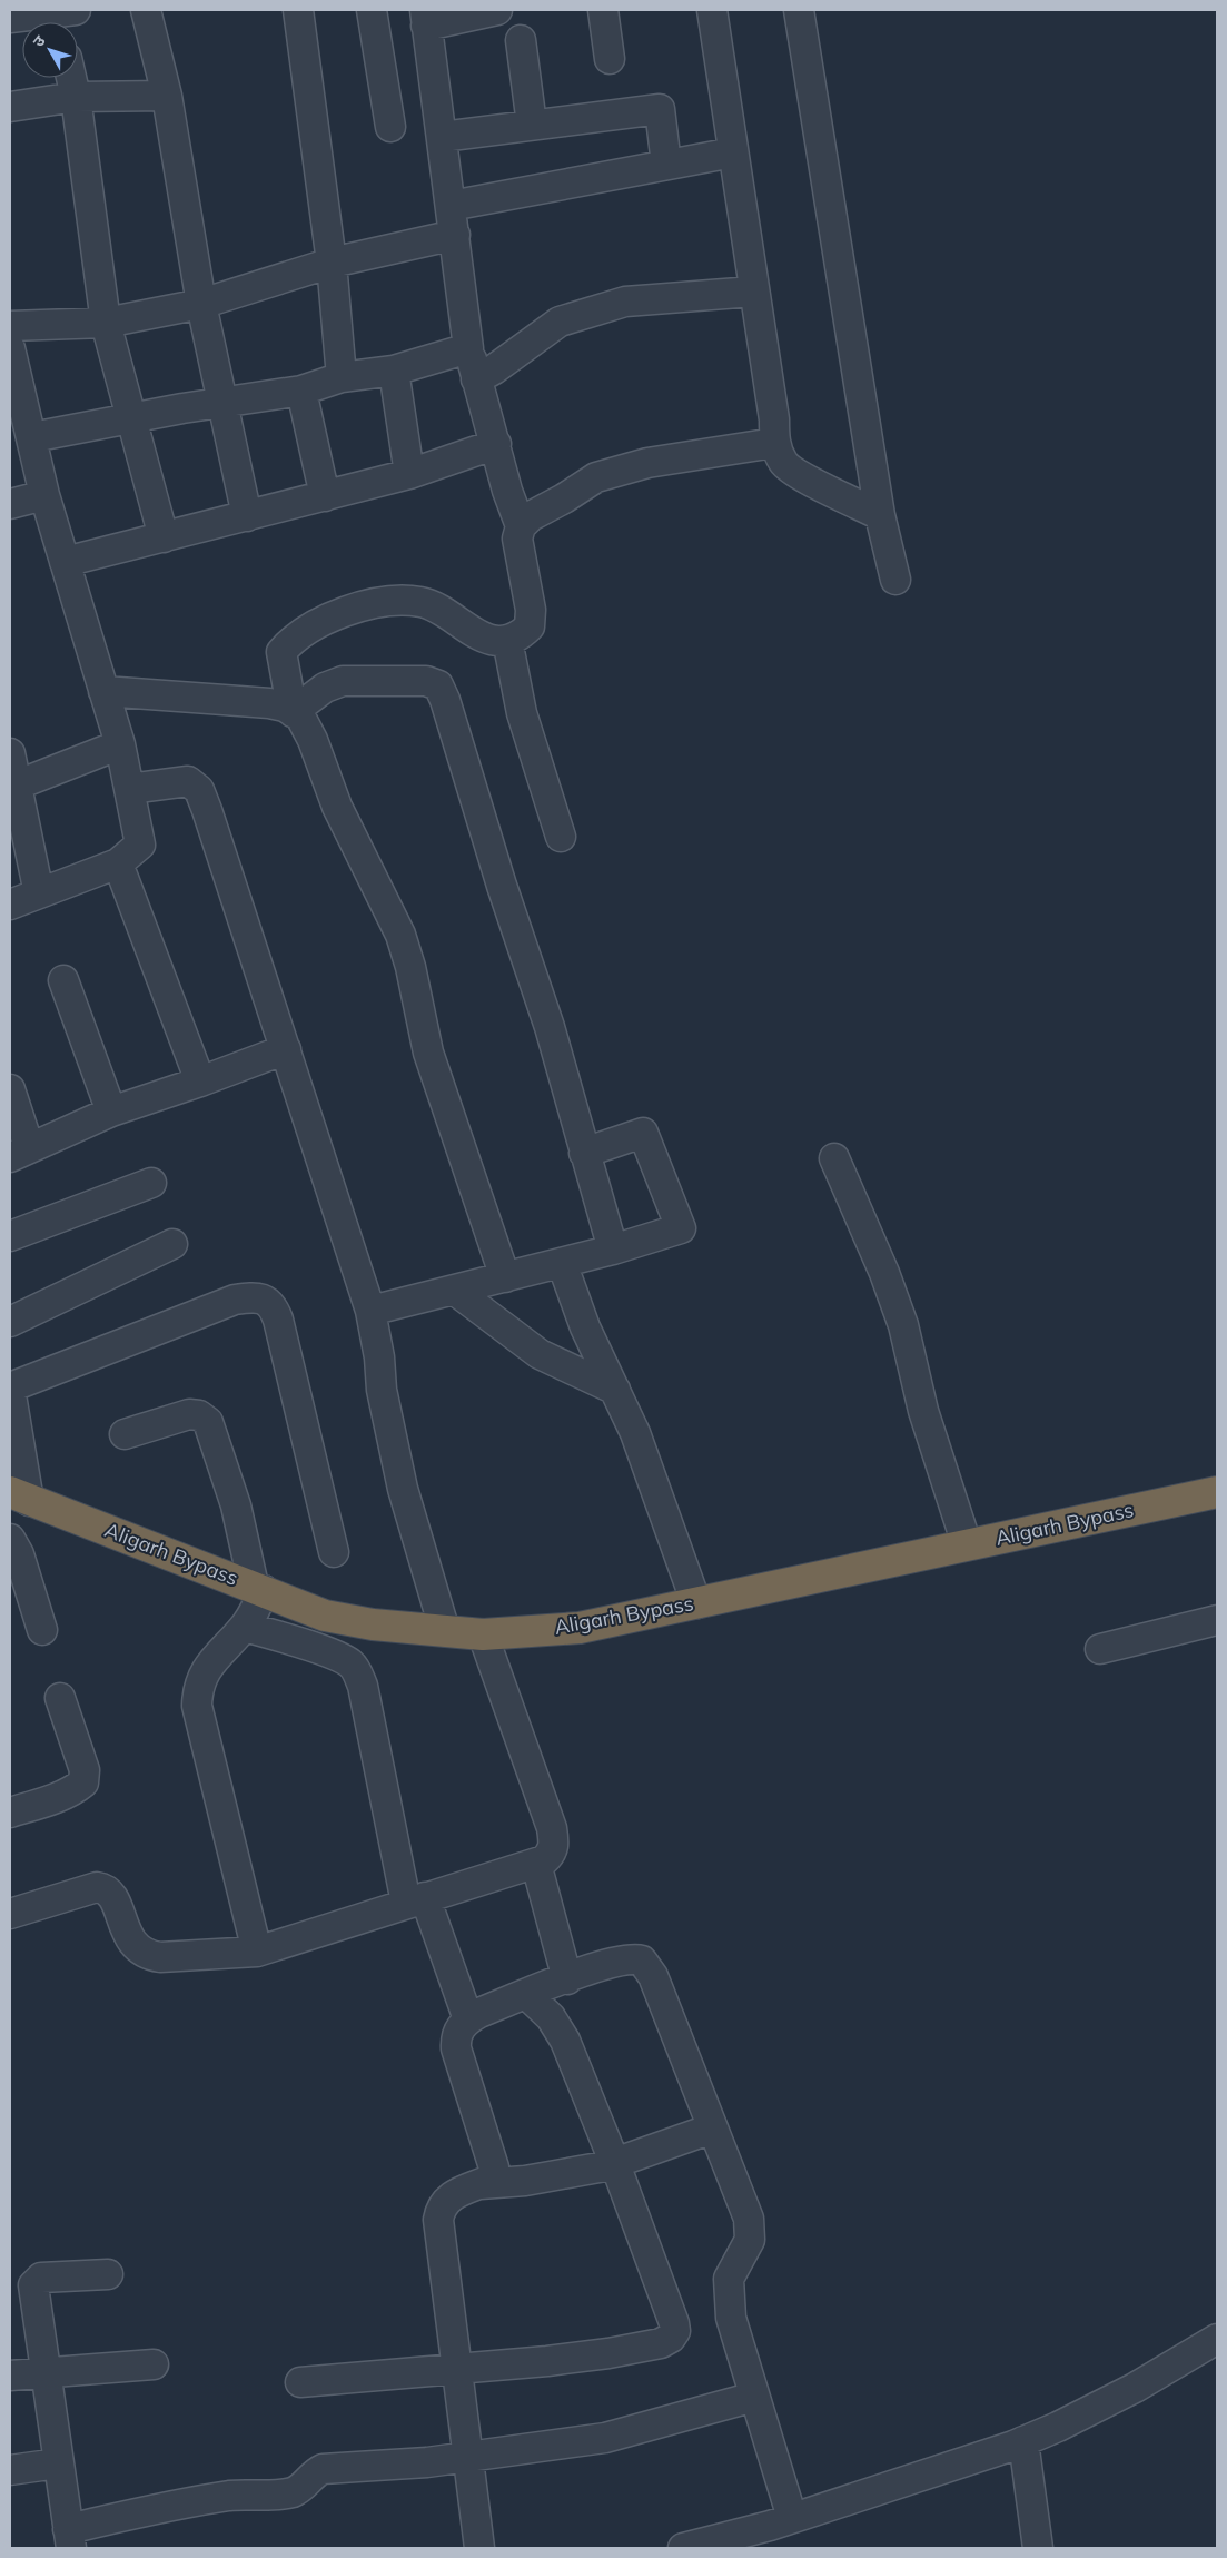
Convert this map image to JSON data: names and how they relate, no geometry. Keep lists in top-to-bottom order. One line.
{"streets":{"highway":["Aligarh Bypass"]},"north":"top left"}
